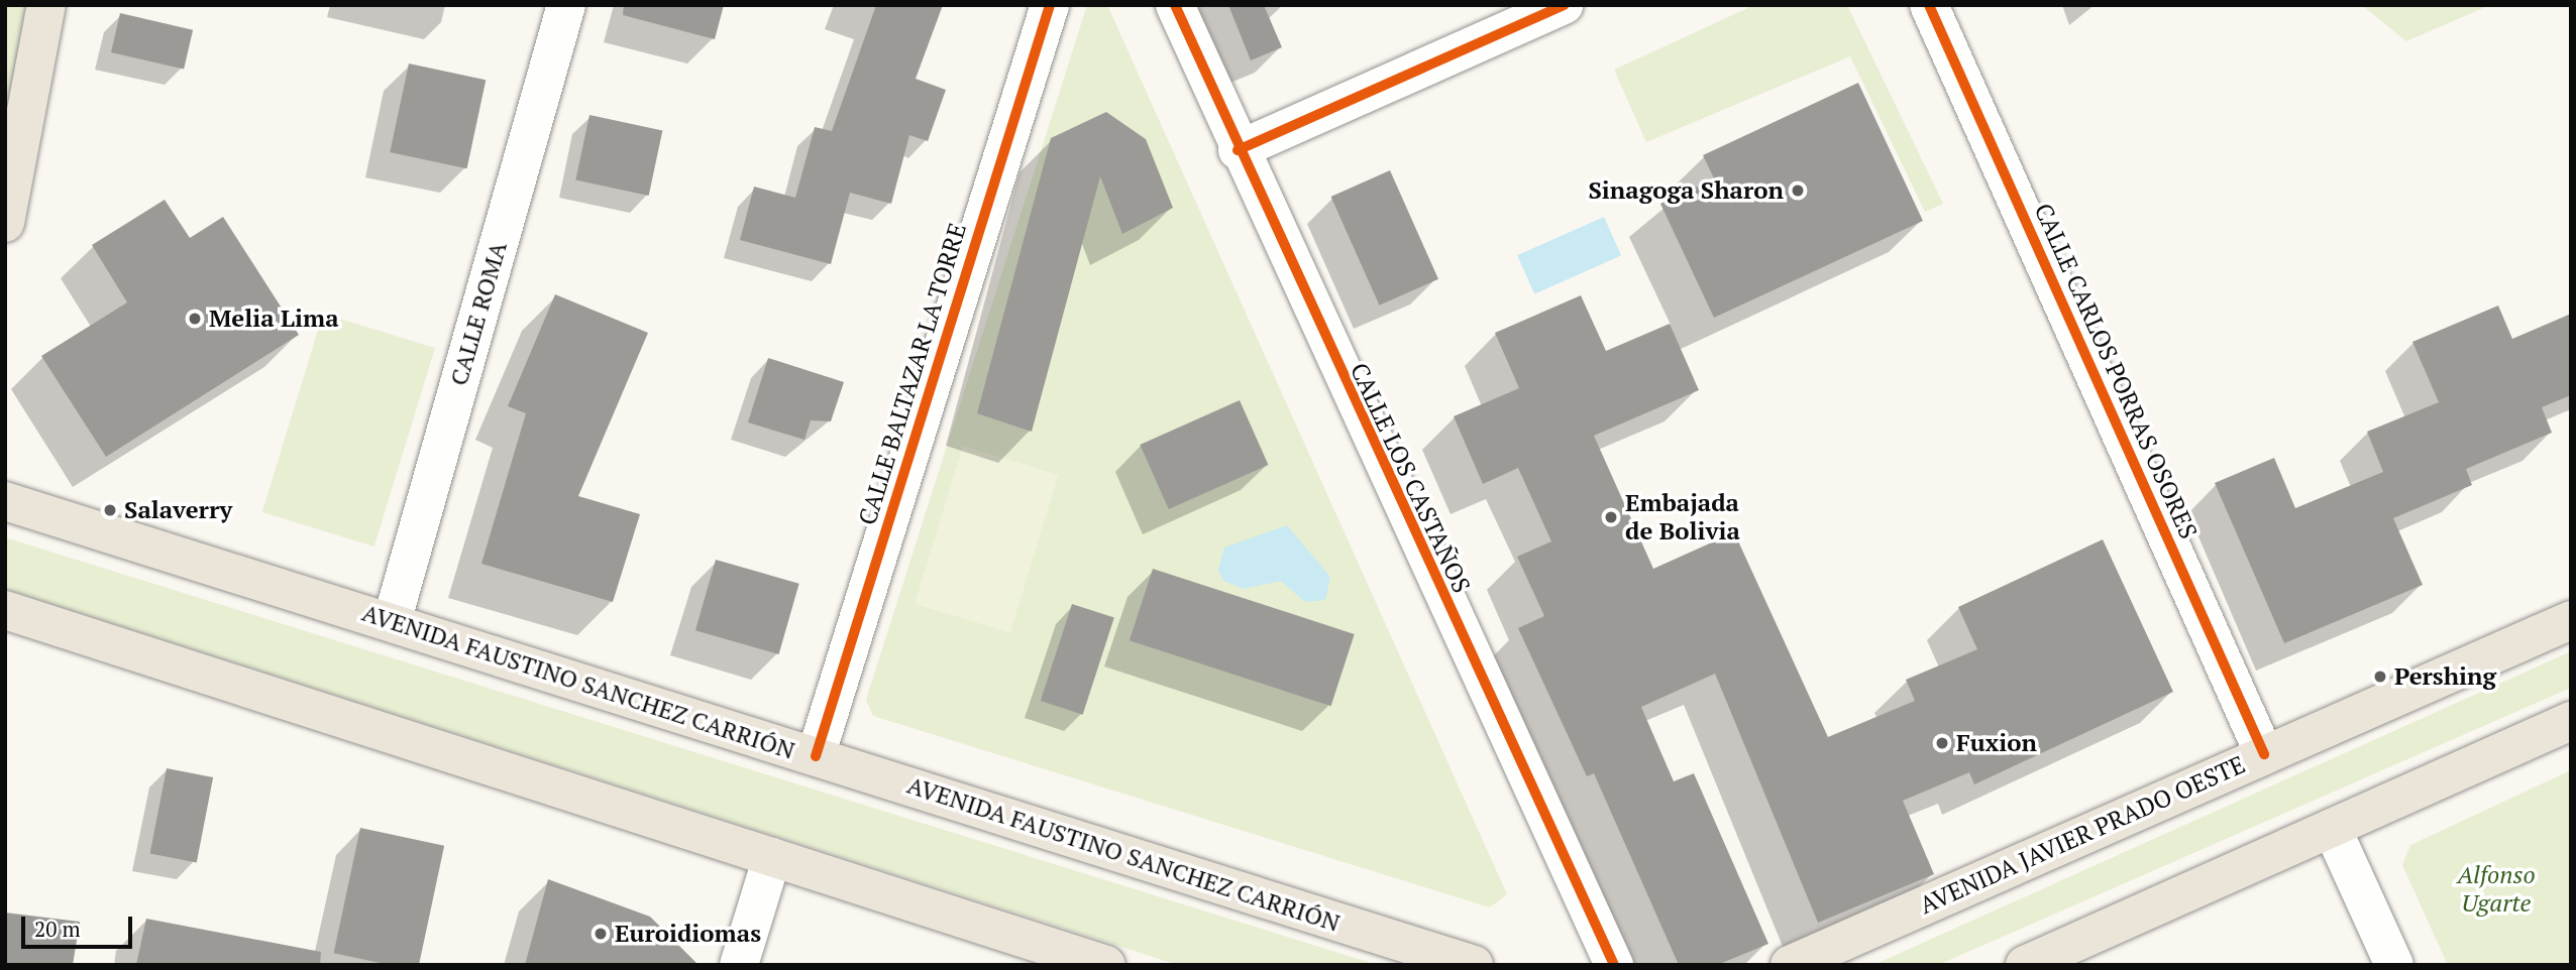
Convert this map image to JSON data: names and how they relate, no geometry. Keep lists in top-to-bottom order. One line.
{"streets":{"main road":["AVENIDA FAUSTINO SANCHEZ CARRIÓN","AVENIDA JAVIER PRADO OESTE"],"street":["CALLE ROMA","CALLE CARLOS PORRAS OSORES","CALLE BALTAZAR LA TORRE","CALLE LOS CASTAÑOS"]},"crossings":[["CALLE ROMA","AVENIDA FAUSTINO SANCHEZ CARRIÓN"],["CALLE CARLOS PORRAS OSORES","AVENIDA JAVIER PRADO OESTE"],["CALLE BALTAZAR LA TORRE","AVENIDA FAUSTINO SANCHEZ CARRIÓN"]],"parks":["Alfonso Ugarte"],"places":["Sinagoga Sharon","Melia Lima","Salaverry","Embajada de Bolivia","Pershing","Fuxion","Euroidiomas"],"scale_bar":"20 m"}
